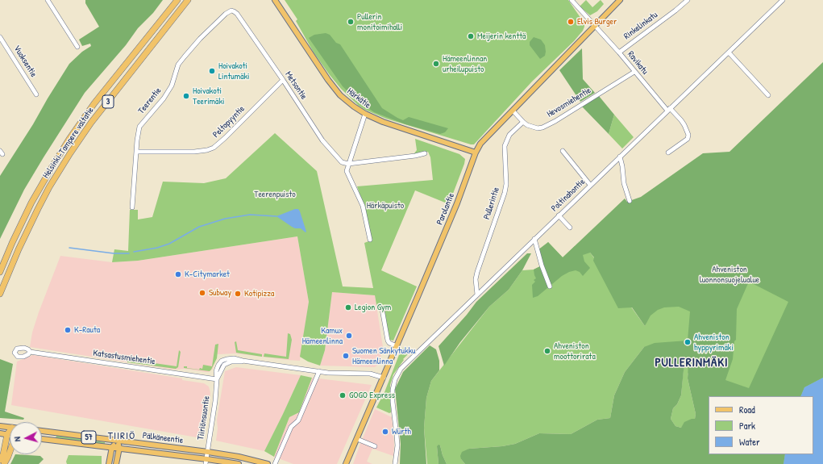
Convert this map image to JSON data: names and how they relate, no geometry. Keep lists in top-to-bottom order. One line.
{"streets":{"highway":["3","Helsinki-Tampere valtatie"],"main road":["Härkätie","Parolantie","57","Pälkäneentie"],"street":["Rinkelinkatu","Vuoksentie","Ravikatu","Metsontie","Teerentie","Hevosmiehentie","Peltopyyntie","Poltinahontie","Pullerintie","Katsastusmiehentie","Tiiriönsuontie"]},"crossings":[["Rinkelinkatu","Ravikatu"],["Ravikatu","Hevosmiehentie"],["Ravikatu","Poltinahontie"],["Ravikatu","Parolantie"],["Metsontie","Teerentie"],["Metsontie","Peltopyyntie"],["Härkätie","Parolantie"],["Teerentie","Peltopyyntie"],["Hevosmiehentie","Pullerintie"],["Hevosmiehentie","Parolantie"],["Poltinahontie","Pullerintie"],["Katsastusmiehentie","Tiiriönsuontie"],["Tiiriönsuontie","Pälkäneentie"]],"districts":["PULLERINMÄKI","TIIRIÖ"],"parks":["Teerenpuisto","Härkäpuisto","Ahveniston luonnonsuojelualue"],"places":["Pullerin monitoimihalli","Elvis Burger","Meijerin kenttä","Hämeenlinnan urheilupuisto","Hoivakoti Lintumäki","Hoivakoti Teerimäki","K-Citymarket","Subway","Kotipizza","Legion Gym","K-Rauta","Kamux Hämeenlinna","Ahveniston hyppyrimäki","Ahveniston moottorirata","Suomen Sänkytukku Hämeenlinna","GOGO Express","Würth"],"legend":["Road","Park","Water"],"north":"left"}
